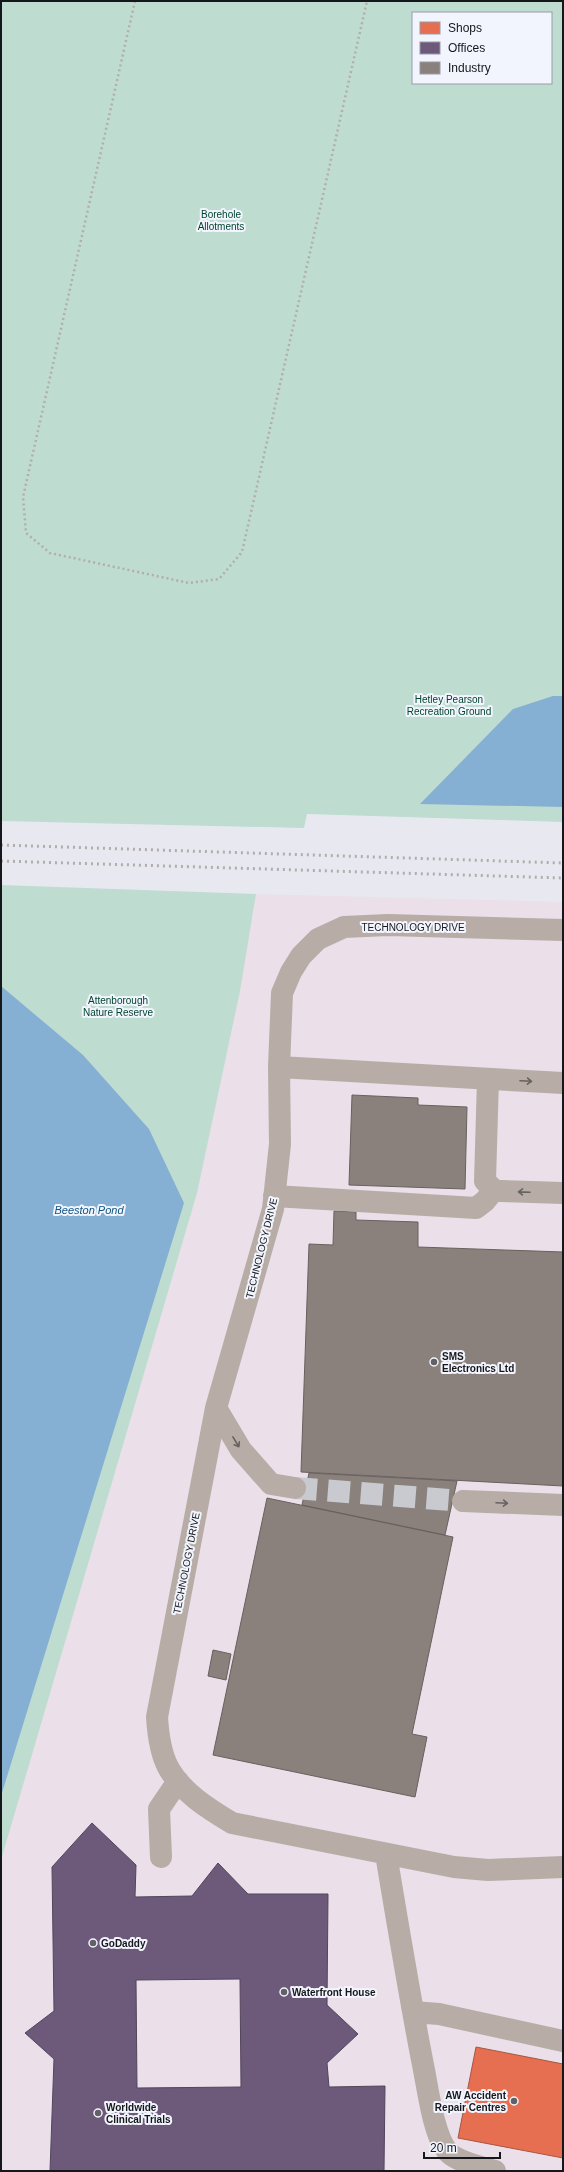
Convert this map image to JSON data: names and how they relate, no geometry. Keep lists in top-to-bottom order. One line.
{"streets":{"street":["TECHNOLOGY DRIVE"]},"water":["Beeston Pond"],"parks":["Borehole Allotments","Hetley Pearson Recreation Ground","Attenborough Nature Reserve"],"places":["SMS Electronics Ltd","GoDaddy","Waterfront House","AW Accident Repair Centres","Worldwide Clinical Trials"],"legend":["Shops","Offices","Industry"],"scale_bar":"20 m"}
